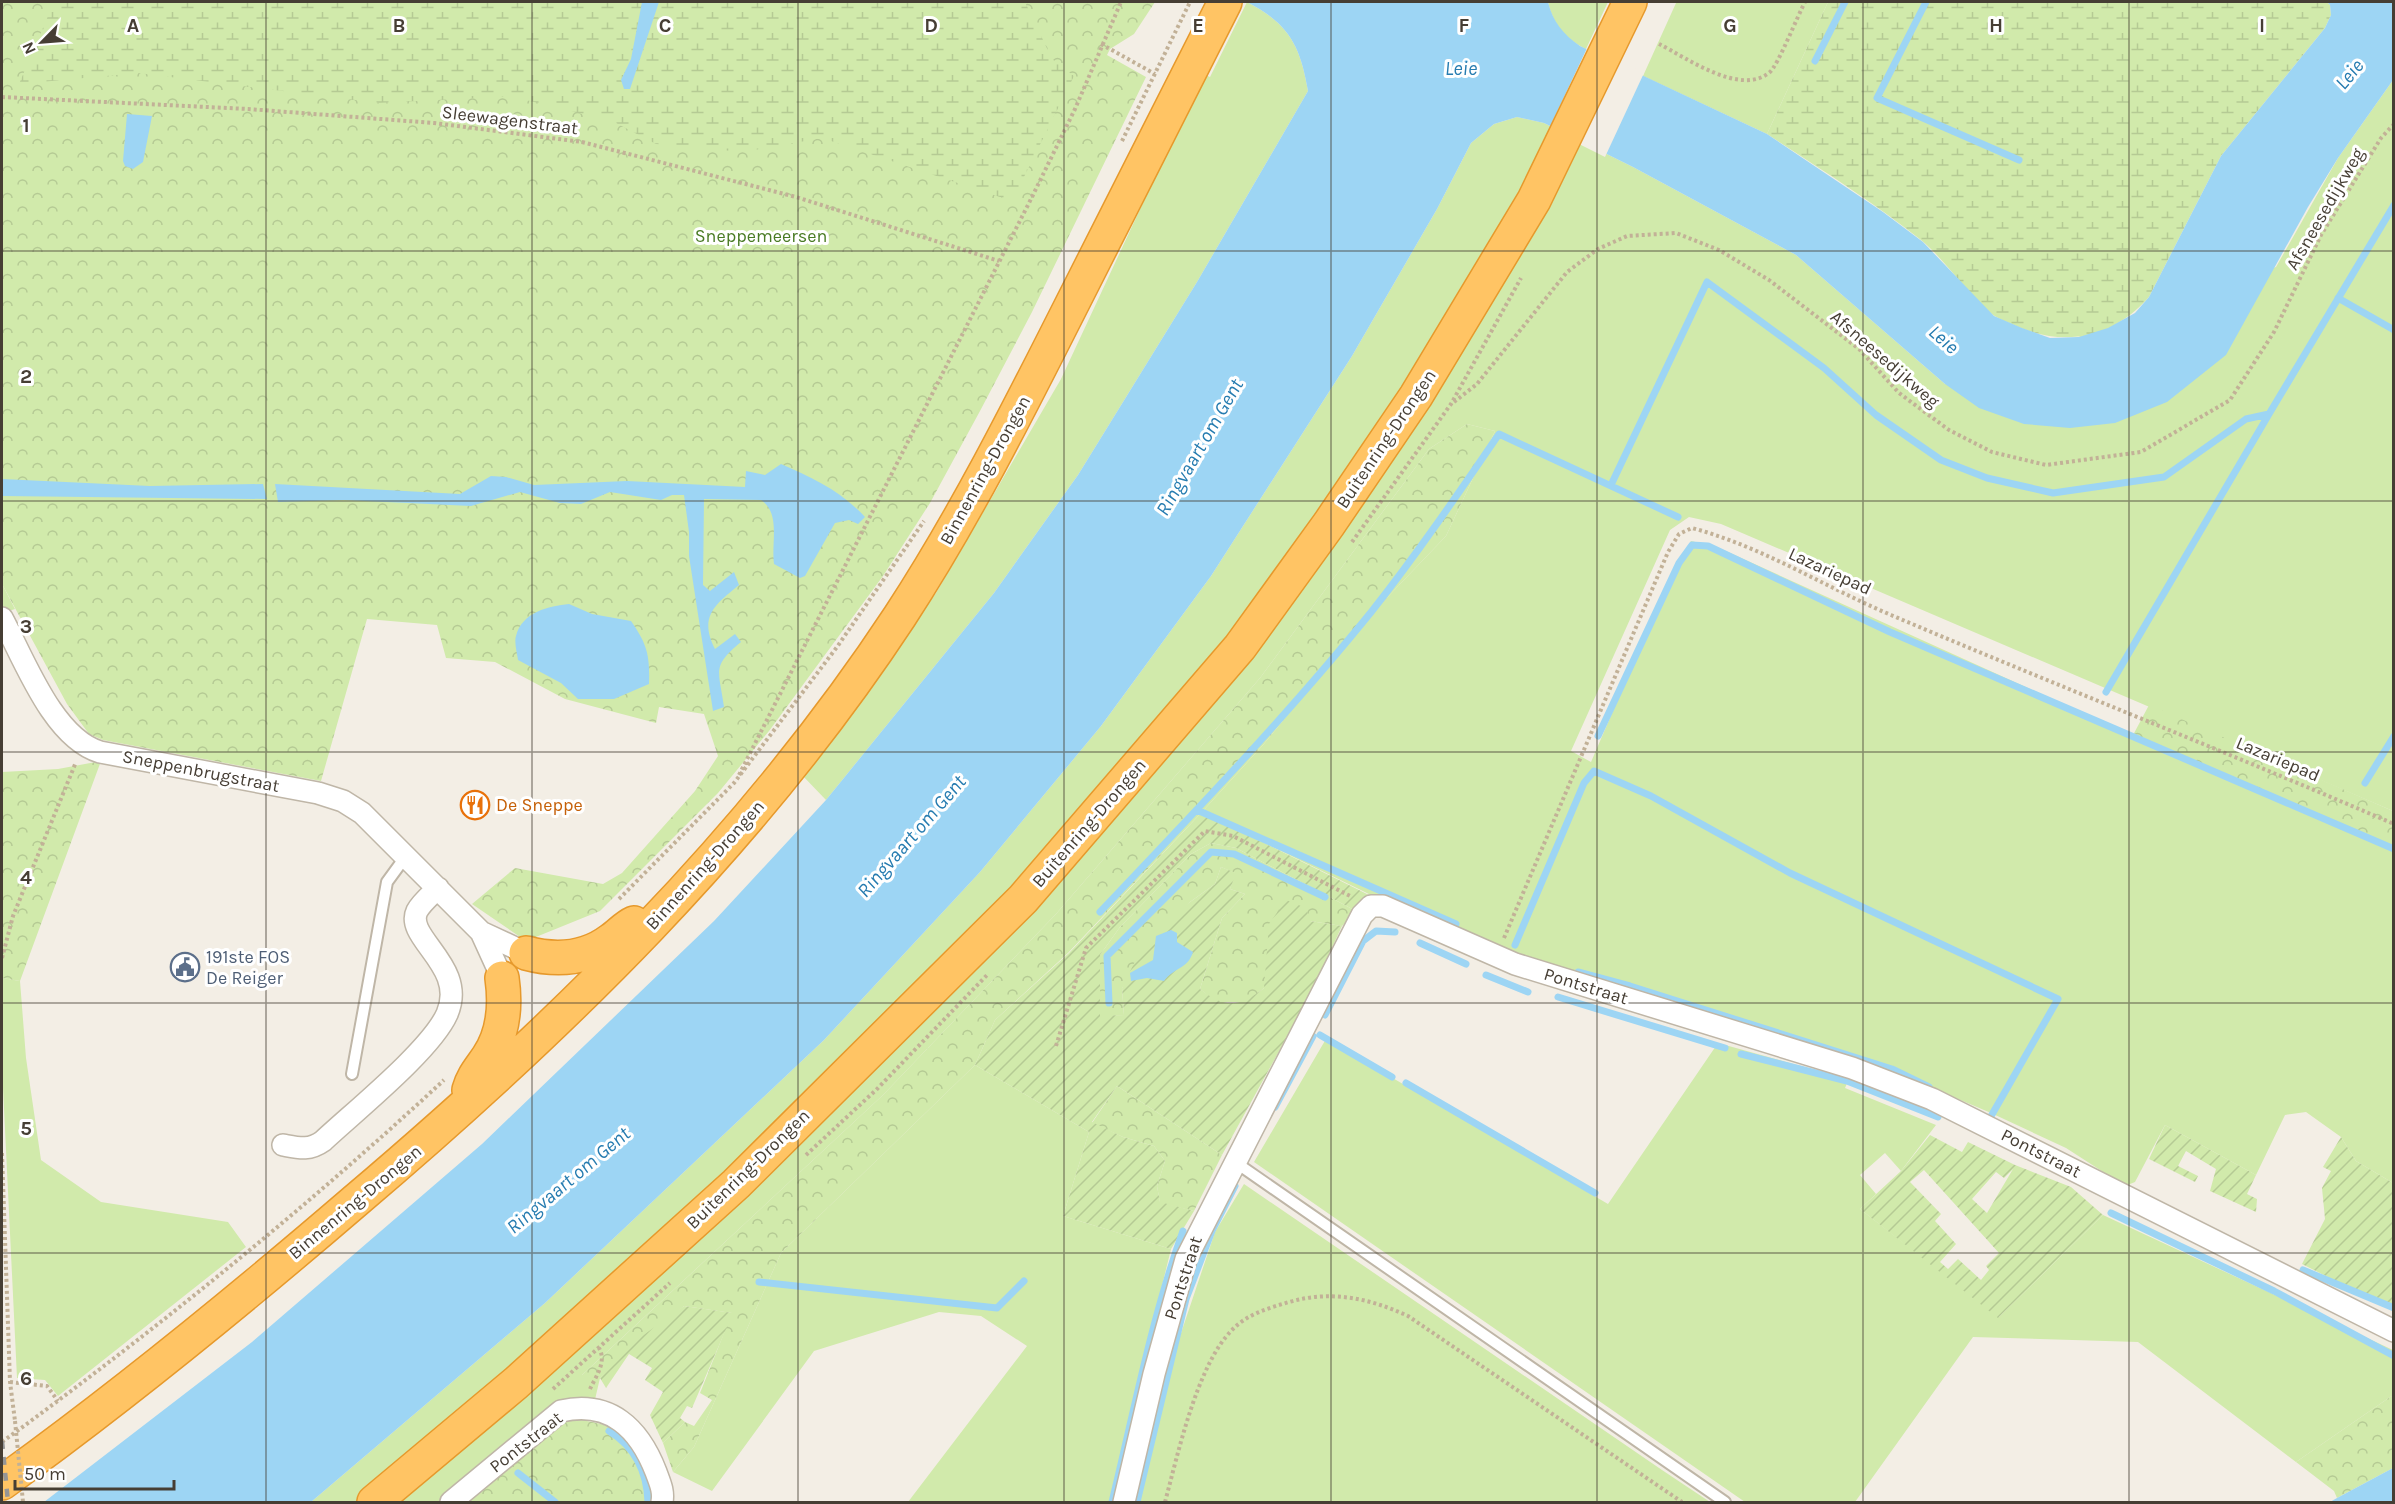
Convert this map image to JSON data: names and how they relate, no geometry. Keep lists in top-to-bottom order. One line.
{"streets":{"highway":["Buitenring-Drongen","Binnenring-Drongen"],"street":["Sneppenbrugstraat","Pontstraat"],"path":["Sleewagenstraat","Afsneesedijkweg","Lazariepad"]},"crossings":[["Lazariepad","Pontstraat"]],"water":["Leie","Ringvaart om Gent"],"parks":["Sneppemeersen"],"places":{"restaurant":["De Sneppe"],"public building":["191ste FOS De Reiger"]},"scale_bar":"50 m","north":"bottom left","grid":{"columns":["A","B","C","D","E","F","G","H","I"],"rows":["1","2","3","4","5","6"]}}
